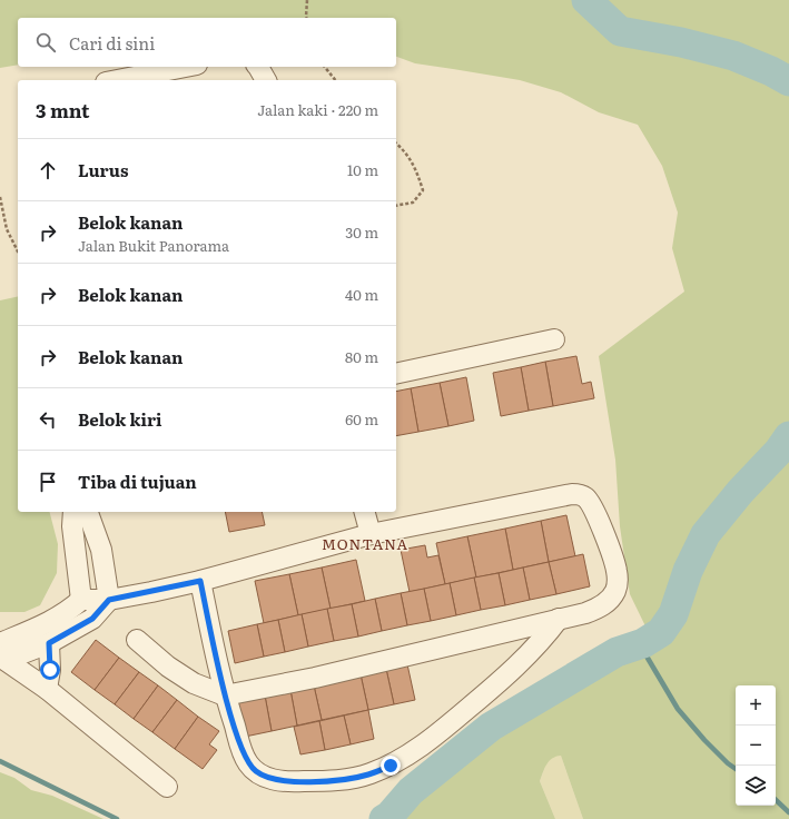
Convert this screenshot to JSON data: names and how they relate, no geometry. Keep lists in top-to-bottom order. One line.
{"districts":["MONTANA"],"page":{"search":"Cari di sini","heading":["3 mnt","Jalan kaki · 220 m"],"list":[["Lurus","10 m"],["Belok kanan","Jalan Bukit Panorama","30 m"],["Belok kanan","40 m"],["Belok kanan","80 m"],["Belok kiri","60 m"],"Tiba di tujuan"],"map_buttons":["+","−"]}}
